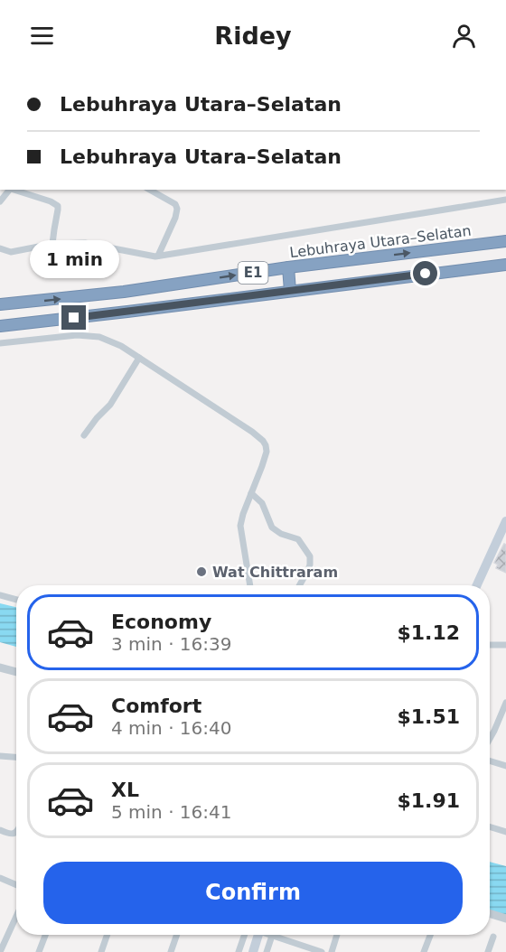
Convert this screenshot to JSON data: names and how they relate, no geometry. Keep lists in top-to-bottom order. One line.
{"streets":{"highway":["Lebuhraya Utara–Selatan","E1"]},"places":["Wat Chittraram"],"page":{"header":"Ridey","banner":["Lebuhraya Utara–Selatan","Lebuhraya Utara–Selatan"],"bubble":"1 min","list":[{"name":"Economy","note":"3 min · 16:39","value":"$1.12"},{"name":"Comfort","note":"4 min · 16:40","value":"$1.51"},{"name":"XL","note":"5 min · 16:41","value":"$1.91"}],"buttons":"Confirm"}}
